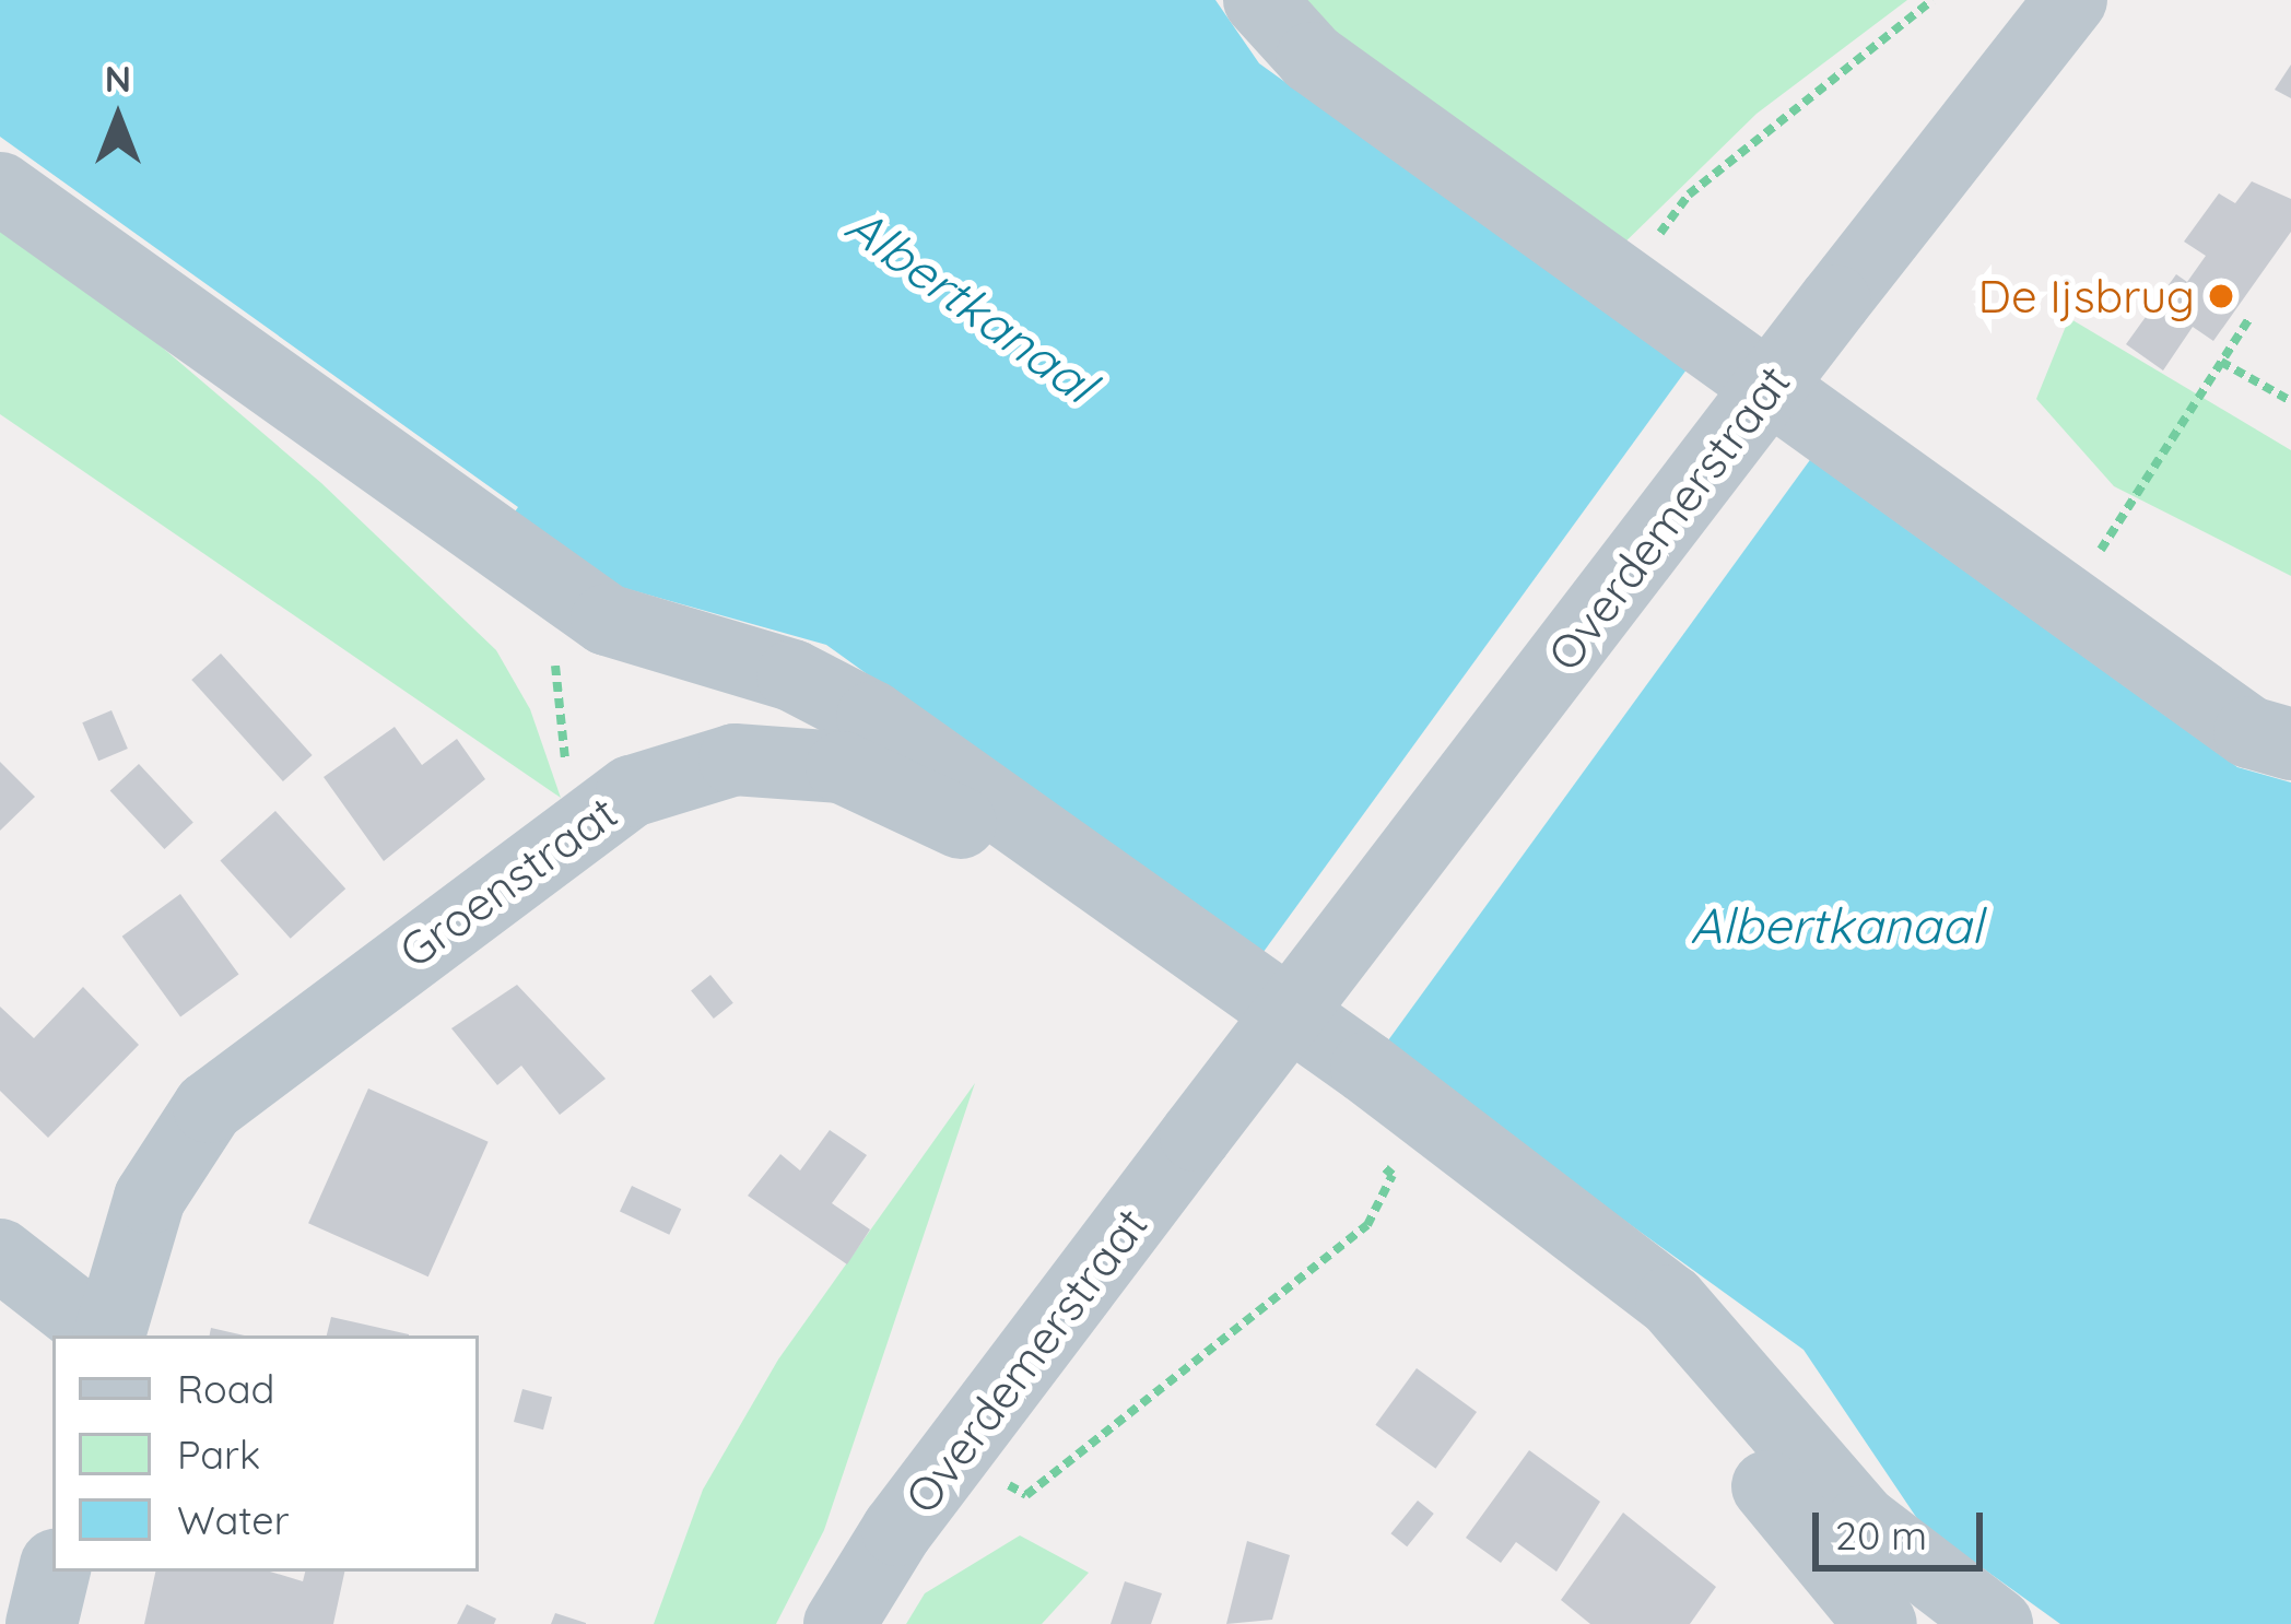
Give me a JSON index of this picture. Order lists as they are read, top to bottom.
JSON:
{
  "streets": {
    "street": ["Overdemerstraat", "Groenstraat"]
  },
  "water": ["Albertkanaal"],
  "places": ["De Ijsbrug"],
  "legend": ["Road", "Park", "Water"],
  "scale_bar": "20 m",
  "north": "top"
}
